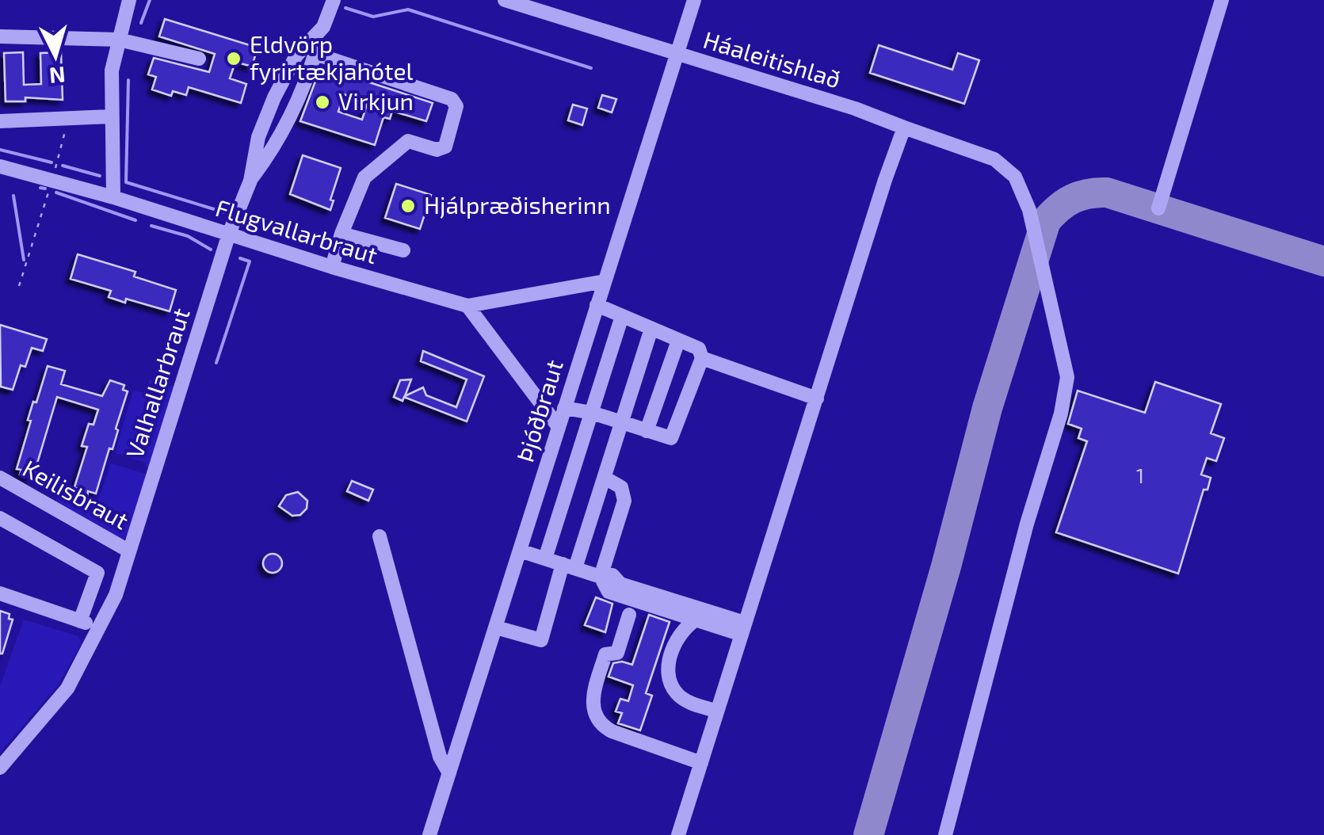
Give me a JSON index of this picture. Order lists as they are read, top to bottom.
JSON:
{
  "streets": {
    "street": [
      "Háaleitishlað",
      "Flugvallarbraut",
      "Valhallarbraut",
      "Þjóðbraut",
      "Keilisbraut"
    ]
  },
  "crossings": [
    ["Háaleitishlað", "Þjóðbraut"],
    ["Flugvallarbraut", "Valhallarbraut"],
    ["Flugvallarbraut", "Þjóðbraut"],
    ["Valhallarbraut", "Keilisbraut"]
  ],
  "places": ["Eldvörp fyrirtækjahótel", "Virkjun", "Hjálpræðisherinn"],
  "house_numbers": ["1"],
  "north": "bottom"
}
